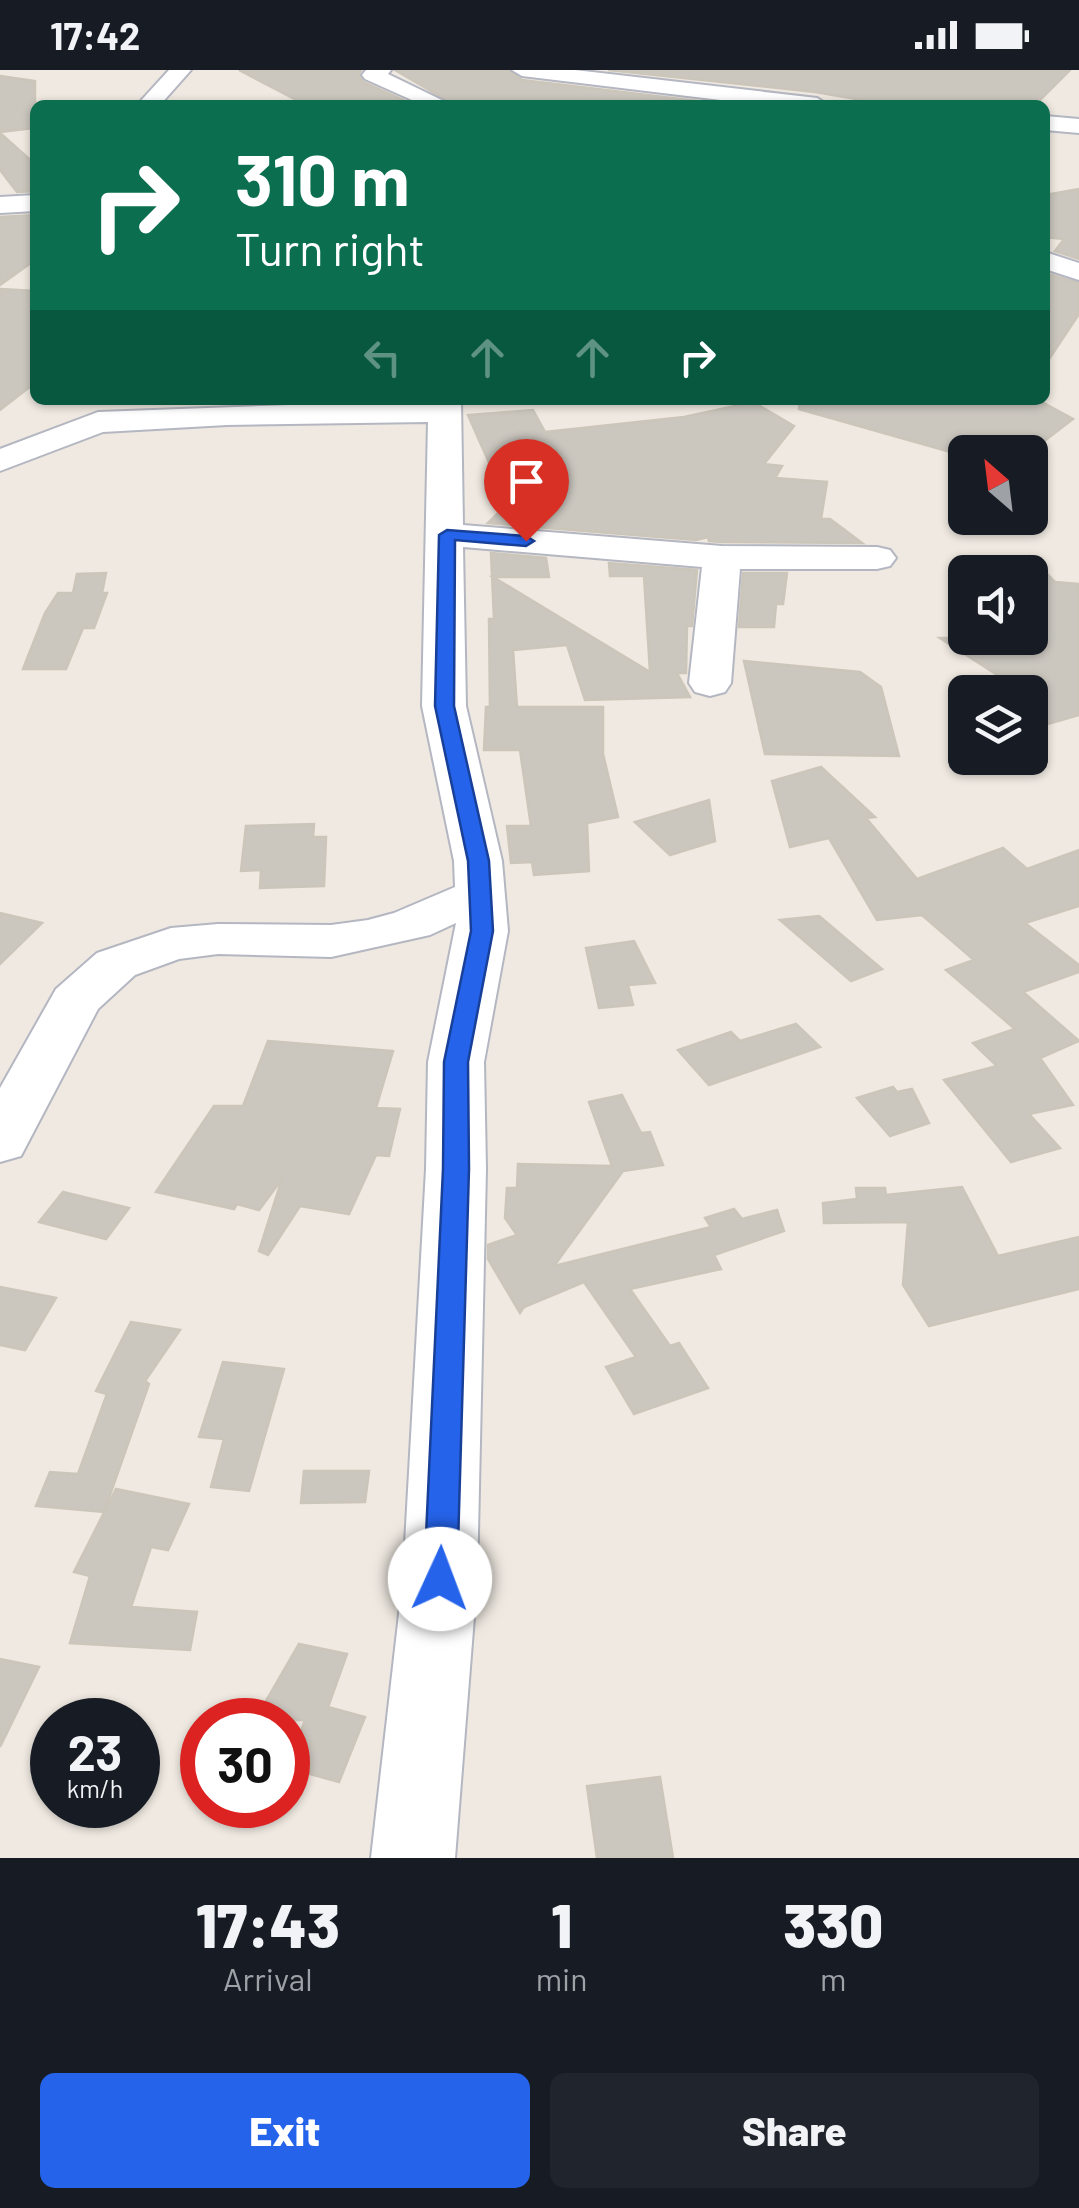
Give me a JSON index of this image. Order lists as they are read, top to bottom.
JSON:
{
  "north": "top left",
  "page": {
    "status": "17:42",
    "turn": ["310 m", "Turn right"],
    "speed": "23 km/h",
    "limit": "30",
    "eta": [
      "17:43",
      "Arrival",
      "1",
      "min",
      "330",
      "m"
    ],
    "buttons": ["Exit", "Share"]
  }
}
